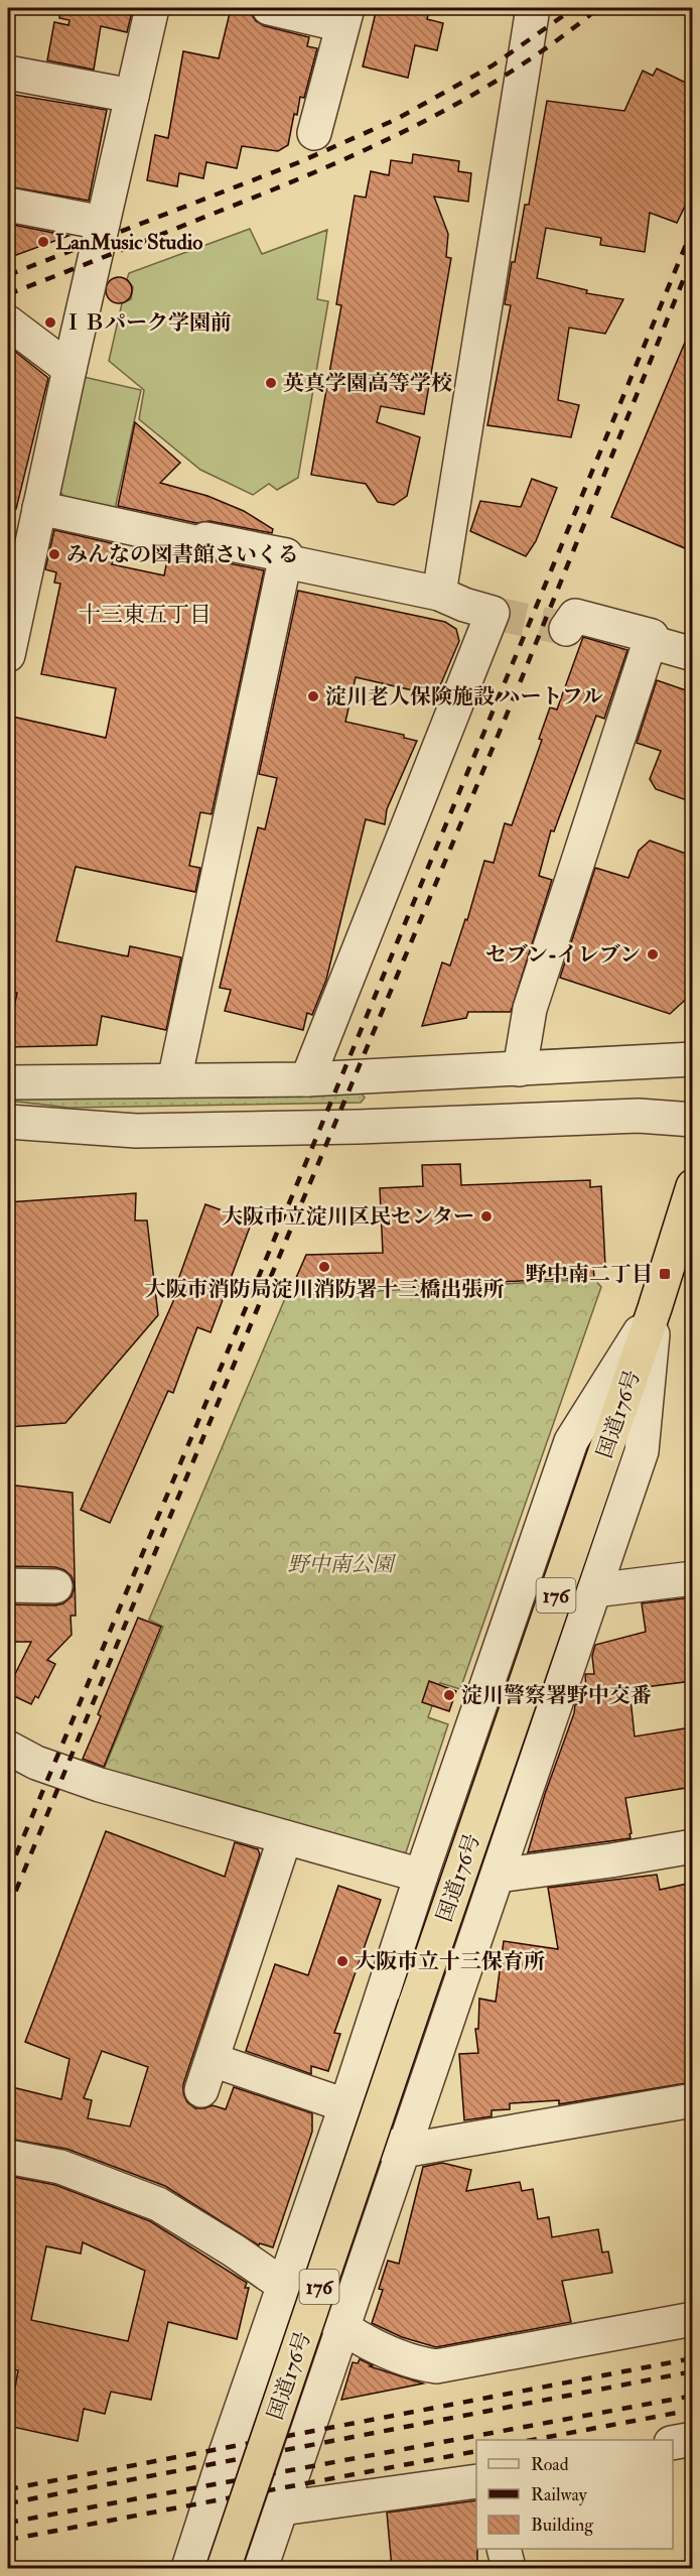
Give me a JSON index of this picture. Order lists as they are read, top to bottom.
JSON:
{
  "streets": {
    "highway": ["国道176号", "176"]
  },
  "districts": ["十三東五丁目"],
  "parks": ["野中南公園"],
  "places": {
    "other": [
      "LanMusic Studio",
      "ＩＢパーク学園前",
      "英真学園高等学校",
      "みんなの図書館さいくる",
      "淀川老人保険施設 ハートフル",
      "セブン-イレブン",
      "大阪市立淀川区民センター",
      "大阪市消防局淀川消防署十三橋出張所",
      "淀川警察署野中交番",
      "大阪市立十三保育所"
    ],
    "transit": ["野中南二丁目"]
  },
  "legend": ["Road", "Railway", "Building"]
}
